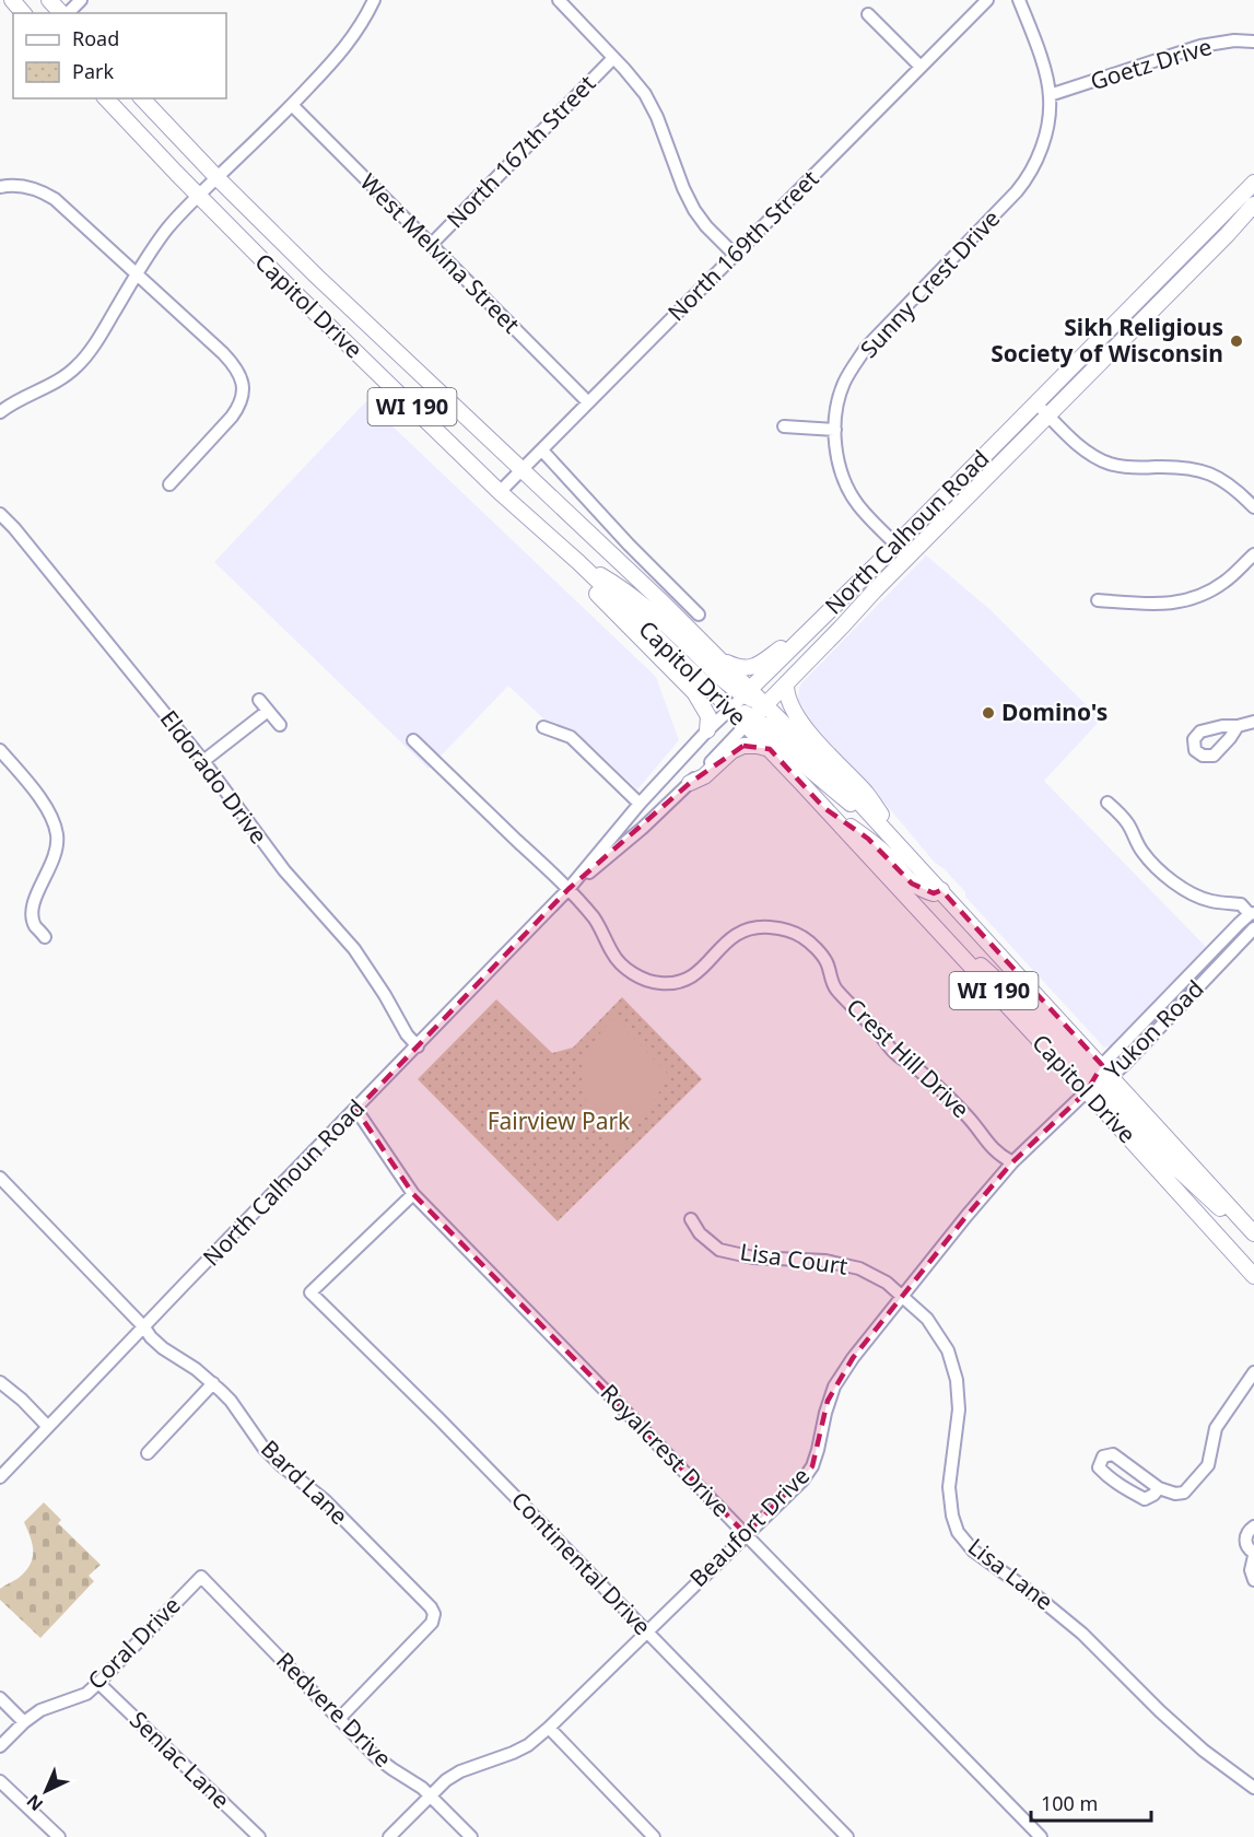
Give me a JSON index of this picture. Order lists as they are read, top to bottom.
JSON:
{
  "streets": {
    "main road": ["Capitol Drive", "WI 190", "North Calhoun Road"],
    "street": [
      "Goetz Drive",
      "North 167th Street",
      "North 169th Street",
      "West Melvina Street",
      "Sunny Crest Drive",
      "Eldorado Drive",
      "Yukon Road",
      "Crest Hill Drive",
      "Lisa Court",
      "Royalcrest Drive",
      "Bard Lane",
      "Beaufort Drive",
      "Continental Drive",
      "Lisa Lane",
      "Coral Drive",
      "Redvere Drive",
      "Senlac Lane"
    ]
  },
  "crossings": [
    ["Goetz Drive", "Sunny Crest Drive"],
    ["North 167th Street", "West Melvina Street"],
    ["North 169th Street", "West Melvina Street"],
    ["North 169th Street", "Capitol Drive"],
    ["Sunny Crest Drive", "North Calhoun Road"],
    ["Capitol Drive", "North Calhoun Road"],
    ["Capitol Drive", "Yukon Road"],
    ["Capitol Drive", "Beaufort Drive"],
    ["North Calhoun Road", "Eldorado Drive"],
    ["North Calhoun Road", "Crest Hill Drive"],
    ["North Calhoun Road", "Royalcrest Drive"],
    ["North Calhoun Road", "Bard Lane"],
    ["Yukon Road", "Beaufort Drive"],
    ["Crest Hill Drive", "Beaufort Drive"],
    ["Lisa Court", "Beaufort Drive"],
    ["Lisa Court", "Lisa Lane"],
    ["Royalcrest Drive", "Beaufort Drive"],
    ["Royalcrest Drive", "Continental Drive"],
    ["Bard Lane", "Redvere Drive"],
    ["Beaufort Drive", "Continental Drive"],
    ["Beaufort Drive", "Lisa Lane"],
    ["Beaufort Drive", "Redvere Drive"],
    ["Coral Drive", "Redvere Drive"],
    ["Coral Drive", "Senlac Lane"]
  ],
  "parks": ["Fairview Park"],
  "places": ["Sikh Religious Society of Wisconsin", "Domino's"],
  "legend": ["Road", "Park"],
  "scale_bar": "100 m",
  "north": "bottom left"
}
